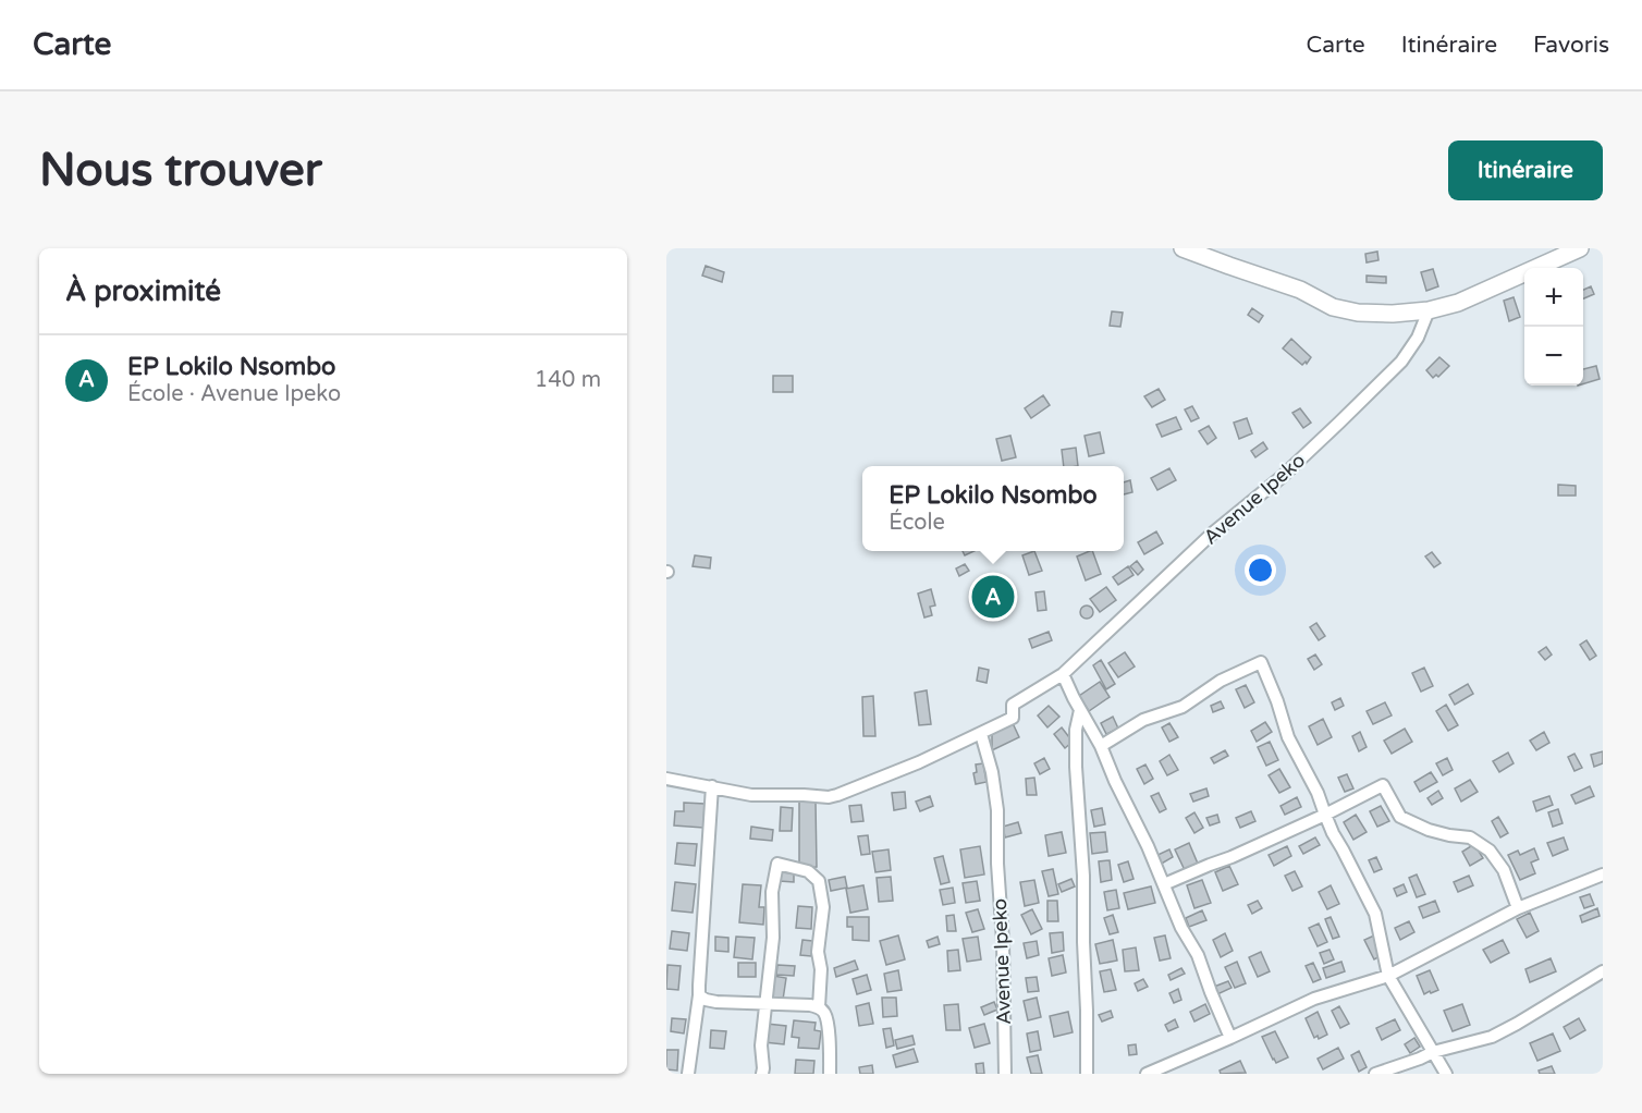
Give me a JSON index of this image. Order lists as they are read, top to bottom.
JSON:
{
  "streets": {
    "street": ["Avenue Ipeko"]
  },
  "page": {
    "header": "Carte",
    "nav": ["Carte", "Itinéraire", "Favoris"],
    "buttons": "Itinéraire",
    "title": "Nous trouver",
    "heading": "À proximité",
    "map_buttons": ["+", "−"],
    "list": [
      {
        "mark": "A",
        "name": "EP Lokilo Nsombo",
        "note": "École · Avenue Ipeko",
        "value": "140 m"
      }
    ],
    "popup": ["EP Lokilo Nsombo", "École"],
    "pins": "A"
  }
}
